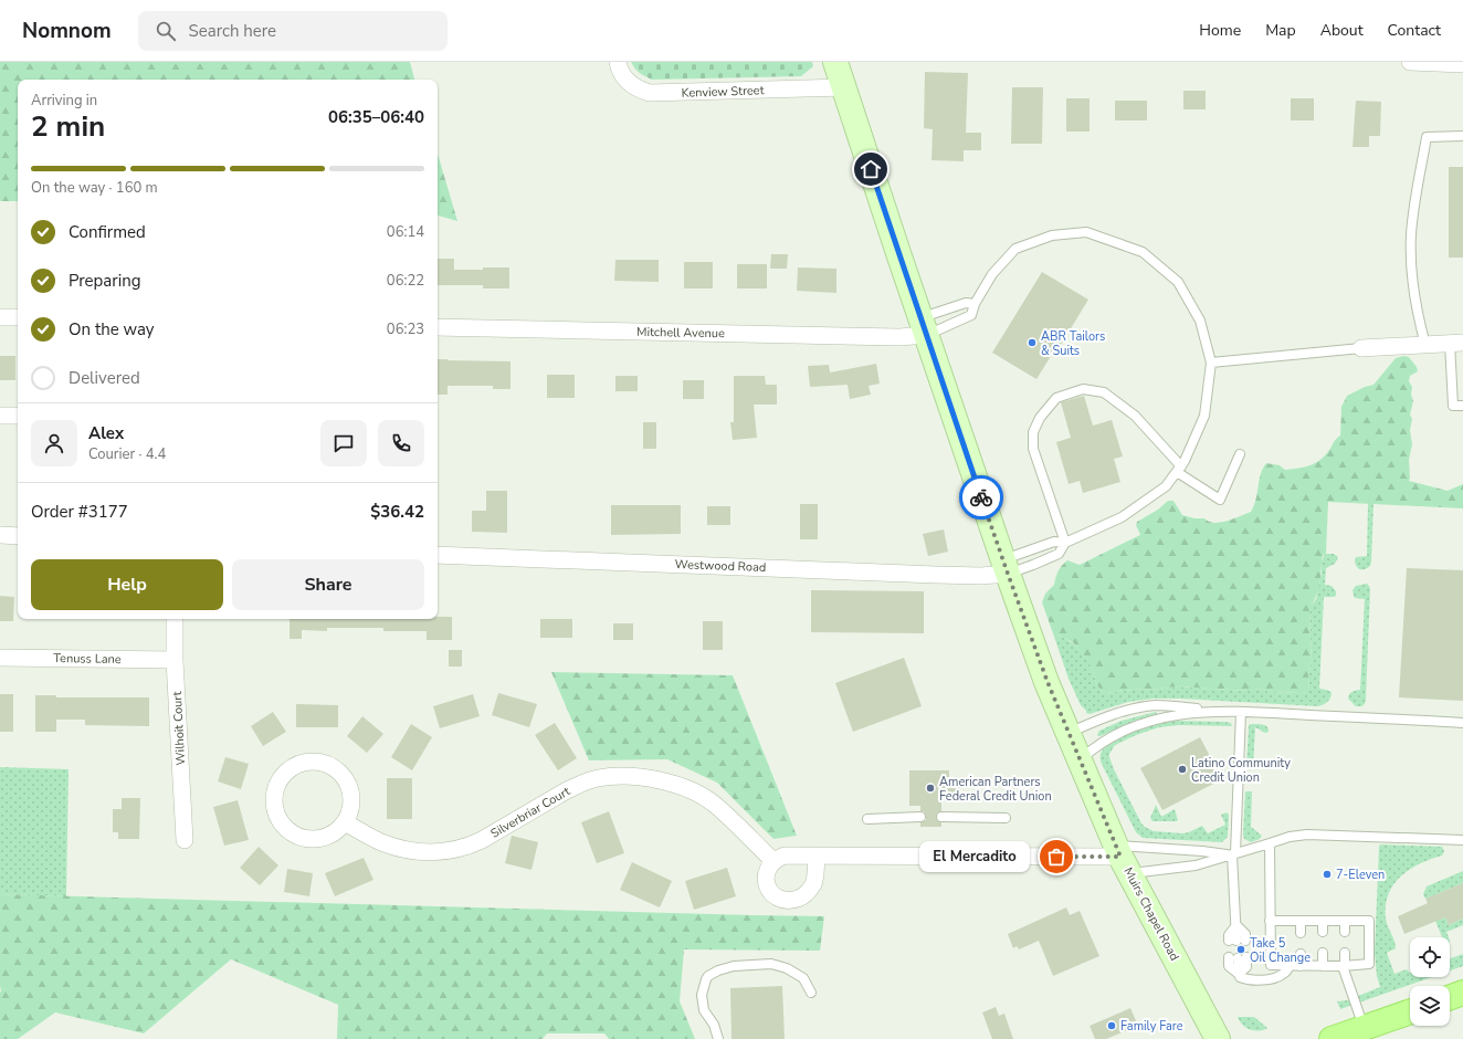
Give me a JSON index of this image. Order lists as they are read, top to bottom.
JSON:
{
  "streets": {
    "main road": ["Muirs Chapel Road"],
    "street": [
      "Kenview Street",
      "Mitchell Avenue",
      "Westwood Road",
      "Tenuss Lane",
      "Wilhoit Court",
      "Silverbriar Court"
    ]
  },
  "crossings": [
    ["Kenview Street", "Muirs Chapel Road"],
    ["Mitchell Avenue", "Muirs Chapel Road"],
    ["Westwood Road", "Muirs Chapel Road"],
    ["Tenuss Lane", "Wilhoit Court"]
  ],
  "places": [
    "ABR Tailors & Suits",
    "Latino Community Credit Union",
    "American Partners Federal Credit Union",
    "El Mercadito",
    "7-Eleven",
    "Take 5 Oil Change",
    "Family Fare"
  ],
  "page": {
    "header": "Nomnom",
    "search": "Search here",
    "nav": [
      "Home",
      "Map",
      "About",
      "Contact"
    ],
    "heading": ["2 min", "Arriving in", "06:35–06:40"],
    "panel": [
      "Alex",
      "Courier · 4.4",
      "Order #3177",
      "$36.42"
    ],
    "bar": "On the way · 160 m",
    "list": [
      ["Confirmed", "06:14"],
      ["Preparing", "06:22"],
      ["On the way", "06:23"],
      "Delivered"
    ],
    "buttons": ["Help", "Share"],
    "bubble": "El Mercadito"
  }
}
